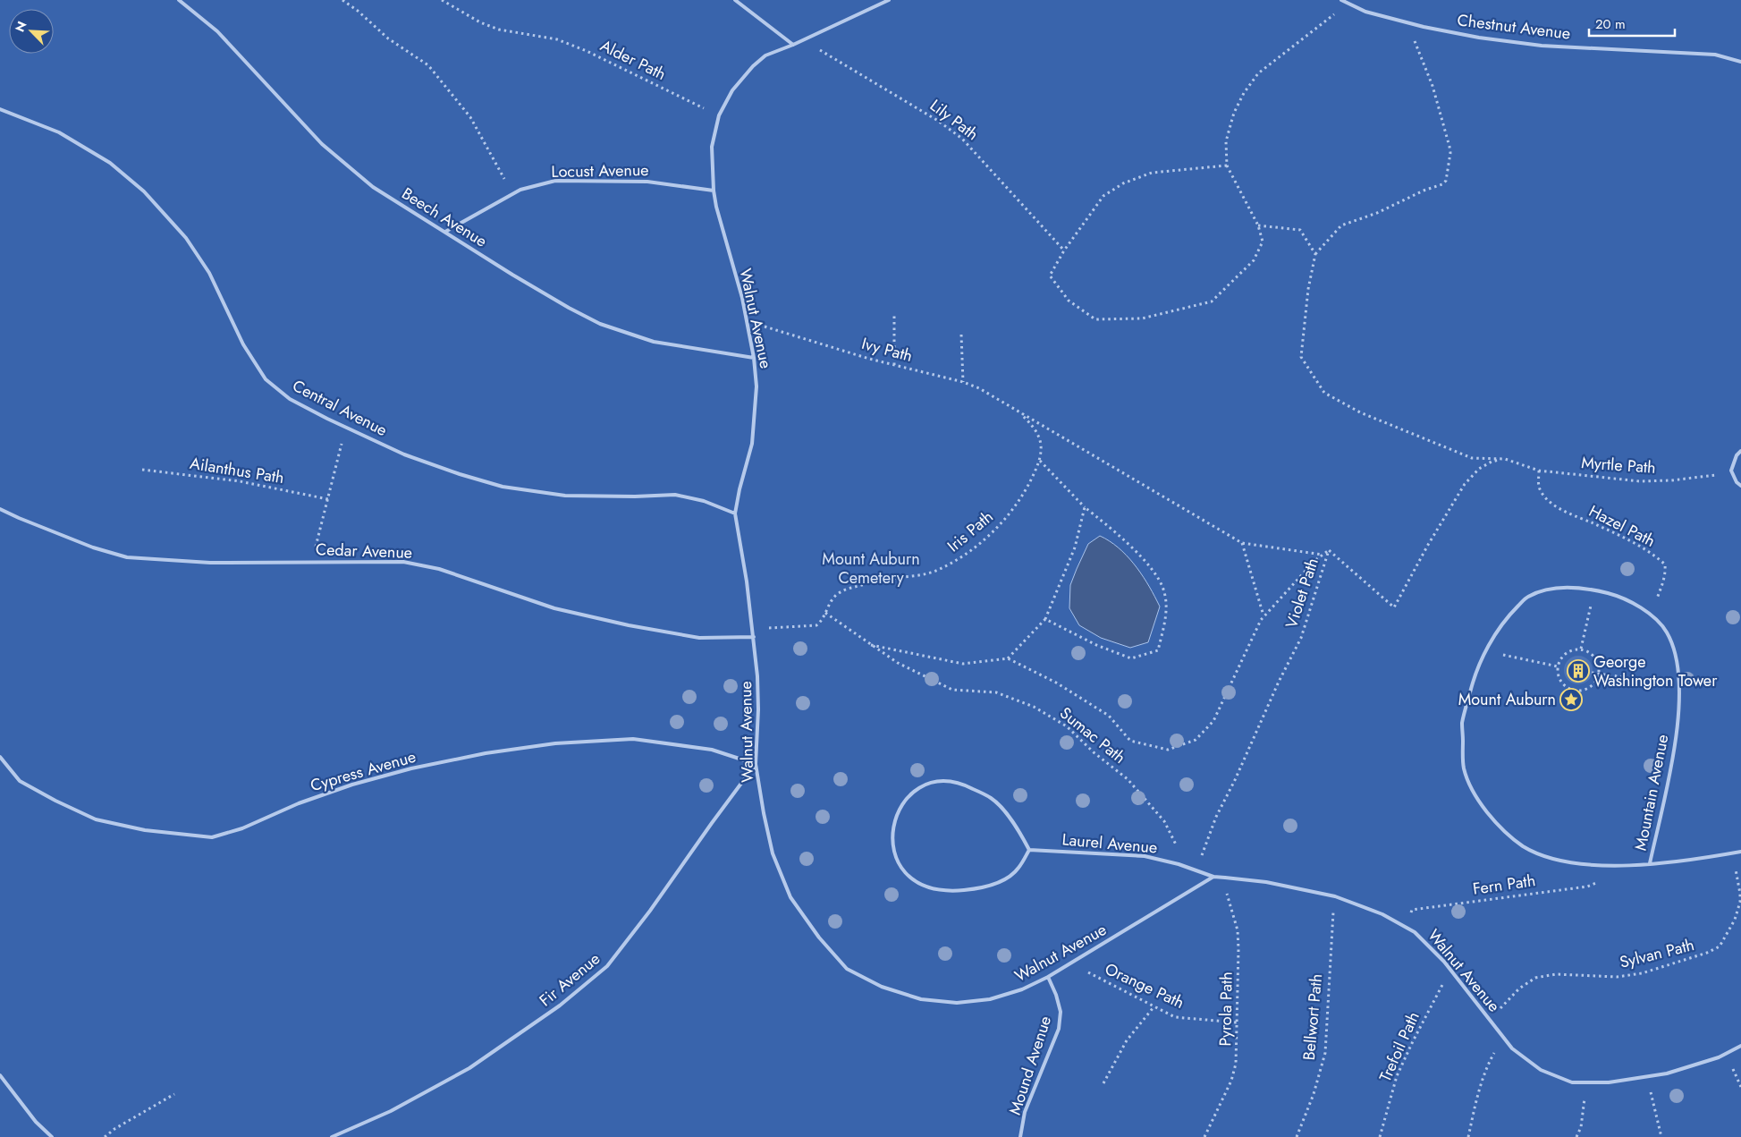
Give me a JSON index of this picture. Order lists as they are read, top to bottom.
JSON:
{
  "streets": {
    "lane": [
      "Chestnut Avenue",
      "Locust Avenue",
      "Beech Avenue",
      "Walnut Avenue",
      "Central Avenue",
      "Cedar Avenue",
      "Cypress Avenue",
      "Mountain Avenue",
      "Laurel Avenue",
      "Fir Avenue",
      "Mound Avenue"
    ],
    "path": [
      "Alder Path",
      "Lily Path",
      "Ivy Path",
      "Myrtle Path",
      "Ailanthus Path",
      "Hazel Path",
      "Iris Path",
      "Violet Path",
      "Sumac Path",
      "Fern Path",
      "Sylvan Path",
      "Orange Path",
      "Pyrola Path",
      "Bellwort Path",
      "Trefoil Path"
    ]
  },
  "crossings": [
    ["Alder Path", "Walnut Avenue"],
    ["Lily Path", "Walnut Avenue"],
    ["Locust Avenue", "Beech Avenue"],
    ["Locust Avenue", "Walnut Avenue"],
    ["Beech Avenue", "Walnut Avenue"],
    ["Walnut Avenue", "Ivy Path"],
    ["Walnut Avenue", "Central Avenue"],
    ["Walnut Avenue", "Cedar Avenue"],
    ["Walnut Avenue", "Cypress Avenue"],
    ["Walnut Avenue", "Laurel Avenue"],
    ["Walnut Avenue", "Fern Path"],
    ["Walnut Avenue", "Sylvan Path"],
    ["Walnut Avenue", "Fir Avenue"],
    ["Walnut Avenue", "Orange Path"],
    ["Walnut Avenue", "Pyrola Path"],
    ["Walnut Avenue", "Bellwort Path"],
    ["Walnut Avenue", "Trefoil Path"],
    ["Walnut Avenue", "Mound Avenue"],
    ["Ivy Path", "Iris Path"],
    ["Myrtle Path", "Hazel Path"],
    ["Myrtle Path", "Violet Path"],
    ["Hazel Path", "Mountain Avenue"],
    ["Iris Path", "Sumac Path"],
    ["Violet Path", "Laurel Avenue"],
    ["Sumac Path", "Laurel Avenue"],
    ["Cypress Avenue", "Fir Avenue"],
    ["Mountain Avenue", "Fern Path"],
    ["Mountain Avenue", "Sylvan Path"],
    ["Orange Path", "Pyrola Path"]
  ],
  "parks": ["Mount Auburn Cemetery"],
  "places": {
    "building": ["George Washington Tower"],
    "place": ["Mount Auburn"]
  },
  "scale_bar": "20 m",
  "north": "top left"
}
